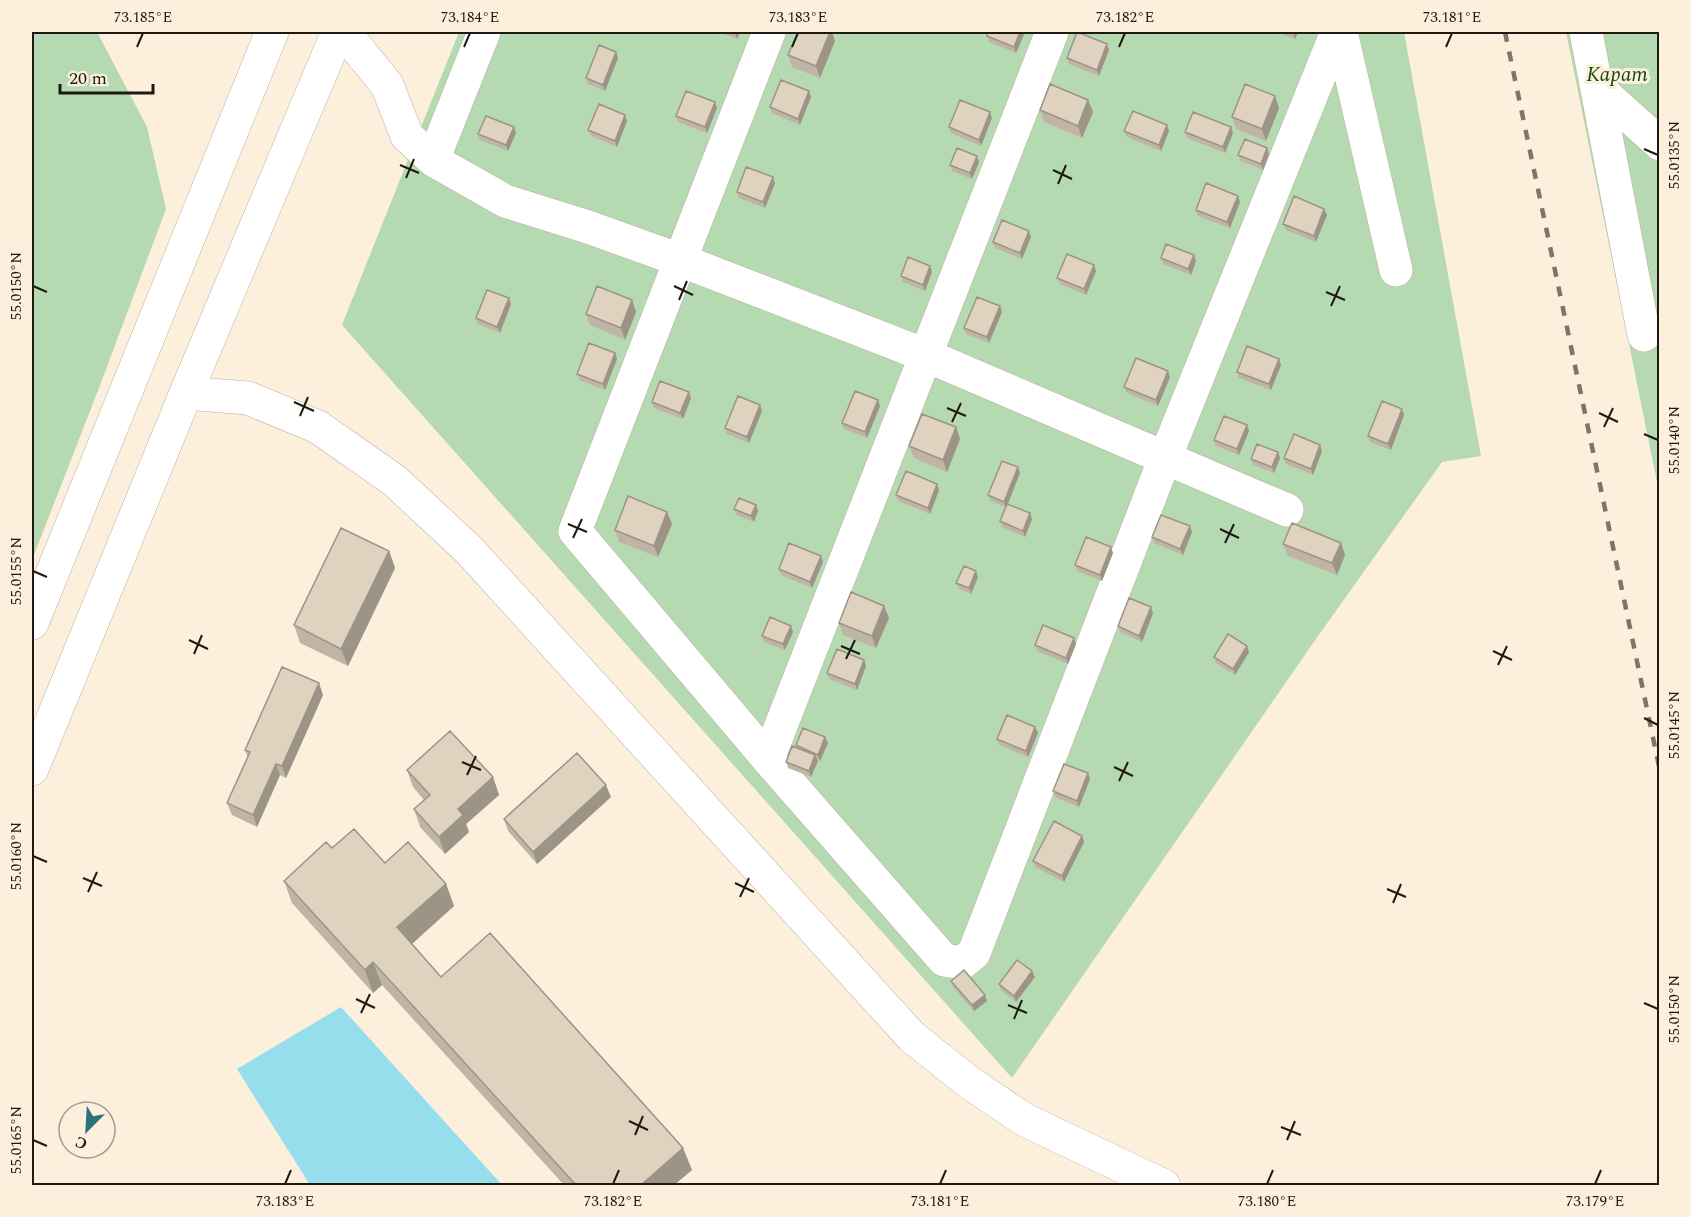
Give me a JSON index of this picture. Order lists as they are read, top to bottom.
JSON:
{
  "parks": ["Карат"],
  "scale_bar": "20 m",
  "north": "bottom left",
  "coordinates": [
    "73.185°E",
    "73.184°E",
    "73.183°E",
    "73.182°E",
    "73.181°E",
    "55.0135°N",
    "55.0150°N",
    "55.0140°N",
    "55.0155°N",
    "55.0145°N",
    "55.0160°N",
    "55.0165°N",
    "73.180°E",
    "73.179°E"
  ]
}
